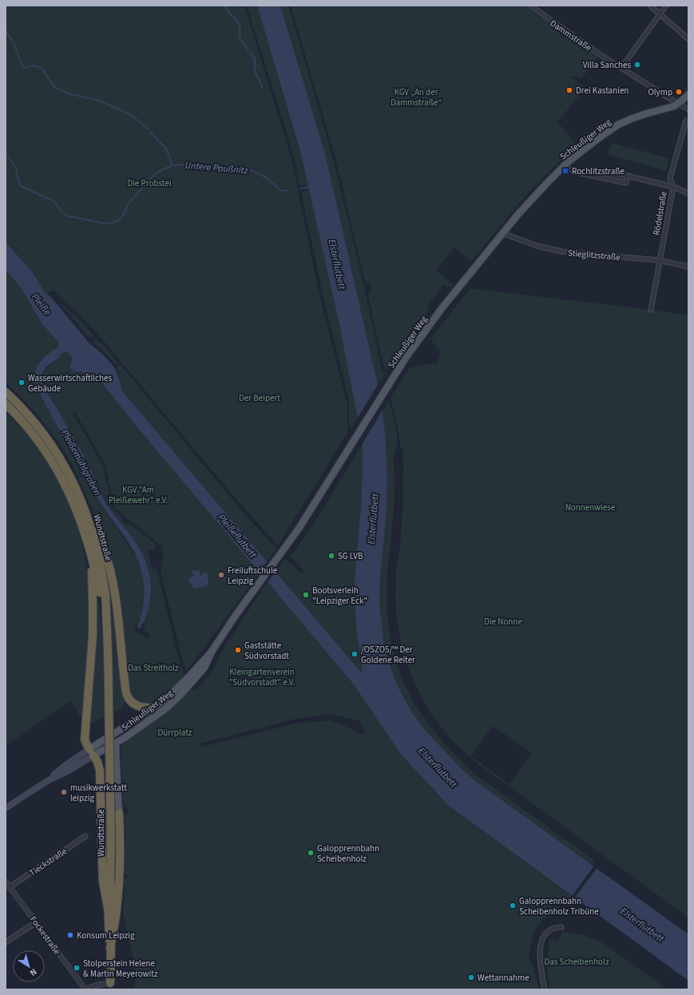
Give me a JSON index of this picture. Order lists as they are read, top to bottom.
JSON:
{
  "streets": {
    "highway": ["Wundtstraße"],
    "main road": ["Schleußiger Weg"],
    "street": [
      "Dammstraße",
      "Rödelstraße",
      "Stieglitzstraße",
      "Tieckstraße",
      "Fockestraße"
    ]
  },
  "crossings": [
    ["Dammstraße", "Schleußiger Weg"],
    ["Schleußiger Weg", "Stieglitzstraße"],
    ["Rödelstraße", "Stieglitzstraße"],
    ["Tieckstraße", "Fockestraße"]
  ],
  "water": [
    "Untere Paußnitz",
    "Elsterflutbett",
    "Pleiße",
    "Pleißemühlgraben",
    "Pleißeflutbett"
  ],
  "parks": [
    "KGV „An der Dammstraße“",
    "Die Probstei",
    "Der Beipert",
    "KGV \"Am Pleißewehr\" e.V.",
    "Nonnenwiese",
    "Die Nonne",
    "Das Streitholz",
    "Kleingartenverein \"Südvorstadt\" e.V.",
    "Dürrplatz",
    "Das Scheibenholz"
  ],
  "places": {
    "other": [
      "Villa Sanches",
      "Drei Kastanien",
      "Olymp",
      "Wasserwirtschaftliches Gebäude",
      "SG LVB",
      "Freiluftschule Leipzig",
      "Bootsverleih \"Leipziger Eck\"",
      "Gaststätte Südvorstadt",
      "/OSZO5/™ Der Goldene Reiter",
      "musikwerkstatt leipzig",
      "Galopprennbahn Scheibenholz",
      "Galopprennbahn Scheibenholz Tribüne",
      "Konsum Leipzig",
      "Stolperstein Helene & Martin Meyerowitz",
      "Wettannahme"
    ],
    "transit": ["Rochlitzstraße"]
  },
  "north": "bottom right"
}
